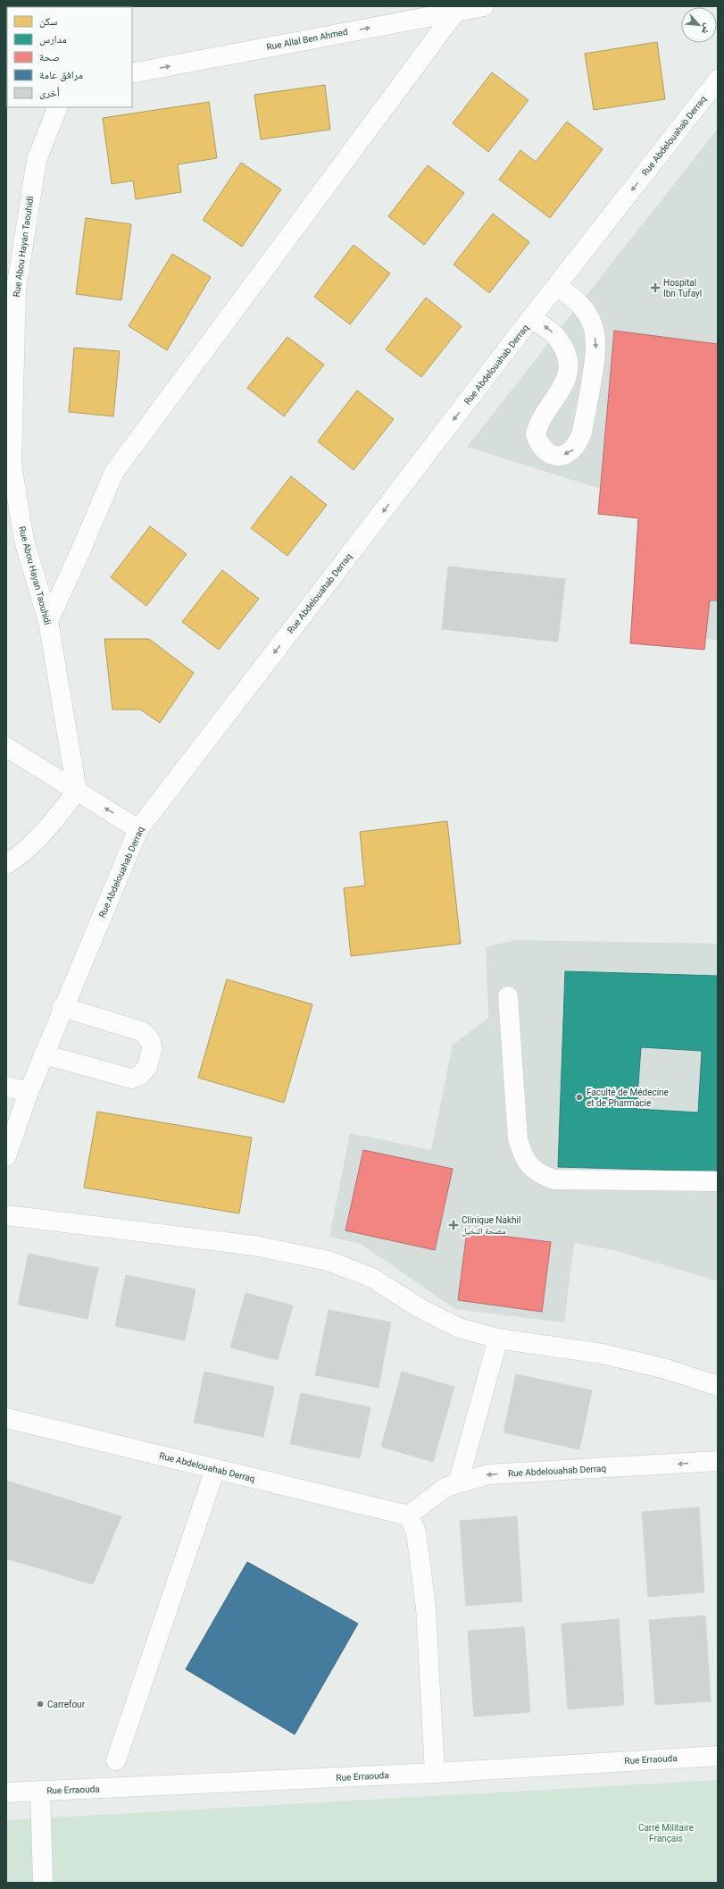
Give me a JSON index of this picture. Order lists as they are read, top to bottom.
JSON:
{
  "streets": {
    "street": [
      "Rue Allal Ben Ahmed",
      "Rue Abdelouahab Derraq",
      "Rue Abou Hayan Taouhidi",
      "Rue Erraouda"
    ]
  },
  "one_way": ["Rue Allal Ben Ahmed", "Rue Abdelouahab Derraq"],
  "parks": ["Carré Militaire Français"],
  "places": {
    "health": ["Hospital Ibn Tufayl", "Clinique Nakhil مصحة النخيل"],
    "other": ["Faculté de Médecine et de Pharmacie", "Carrefour"]
  },
  "legend": [
    "سكن",
    "مدارس",
    "صحة",
    "مرافق عامة",
    "أخرى"
  ],
  "north": "bottom right"
}
